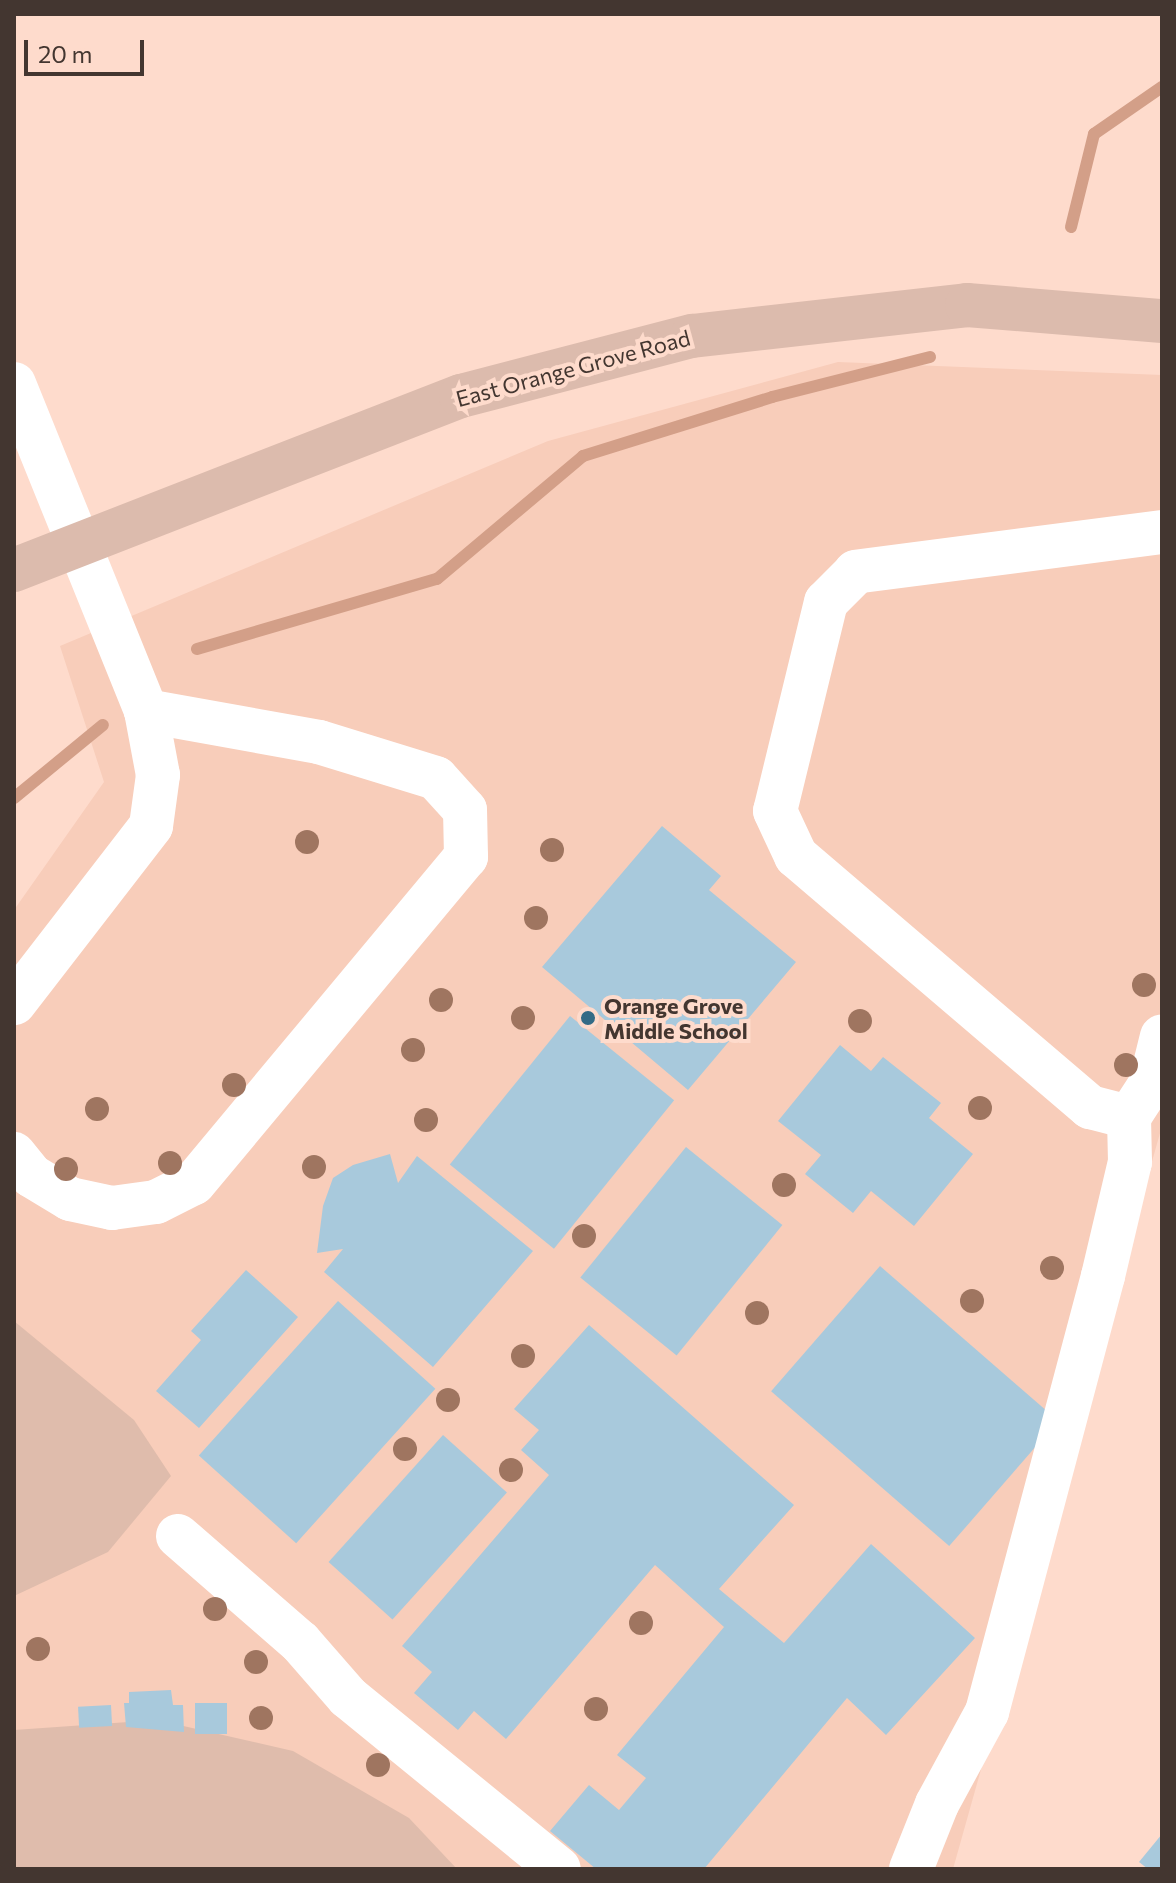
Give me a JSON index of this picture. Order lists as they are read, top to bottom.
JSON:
{
  "streets": {
    "main road": ["East Orange Grove Road"]
  },
  "places": ["Orange Grove Middle School"],
  "scale_bar": "20 m"
}
